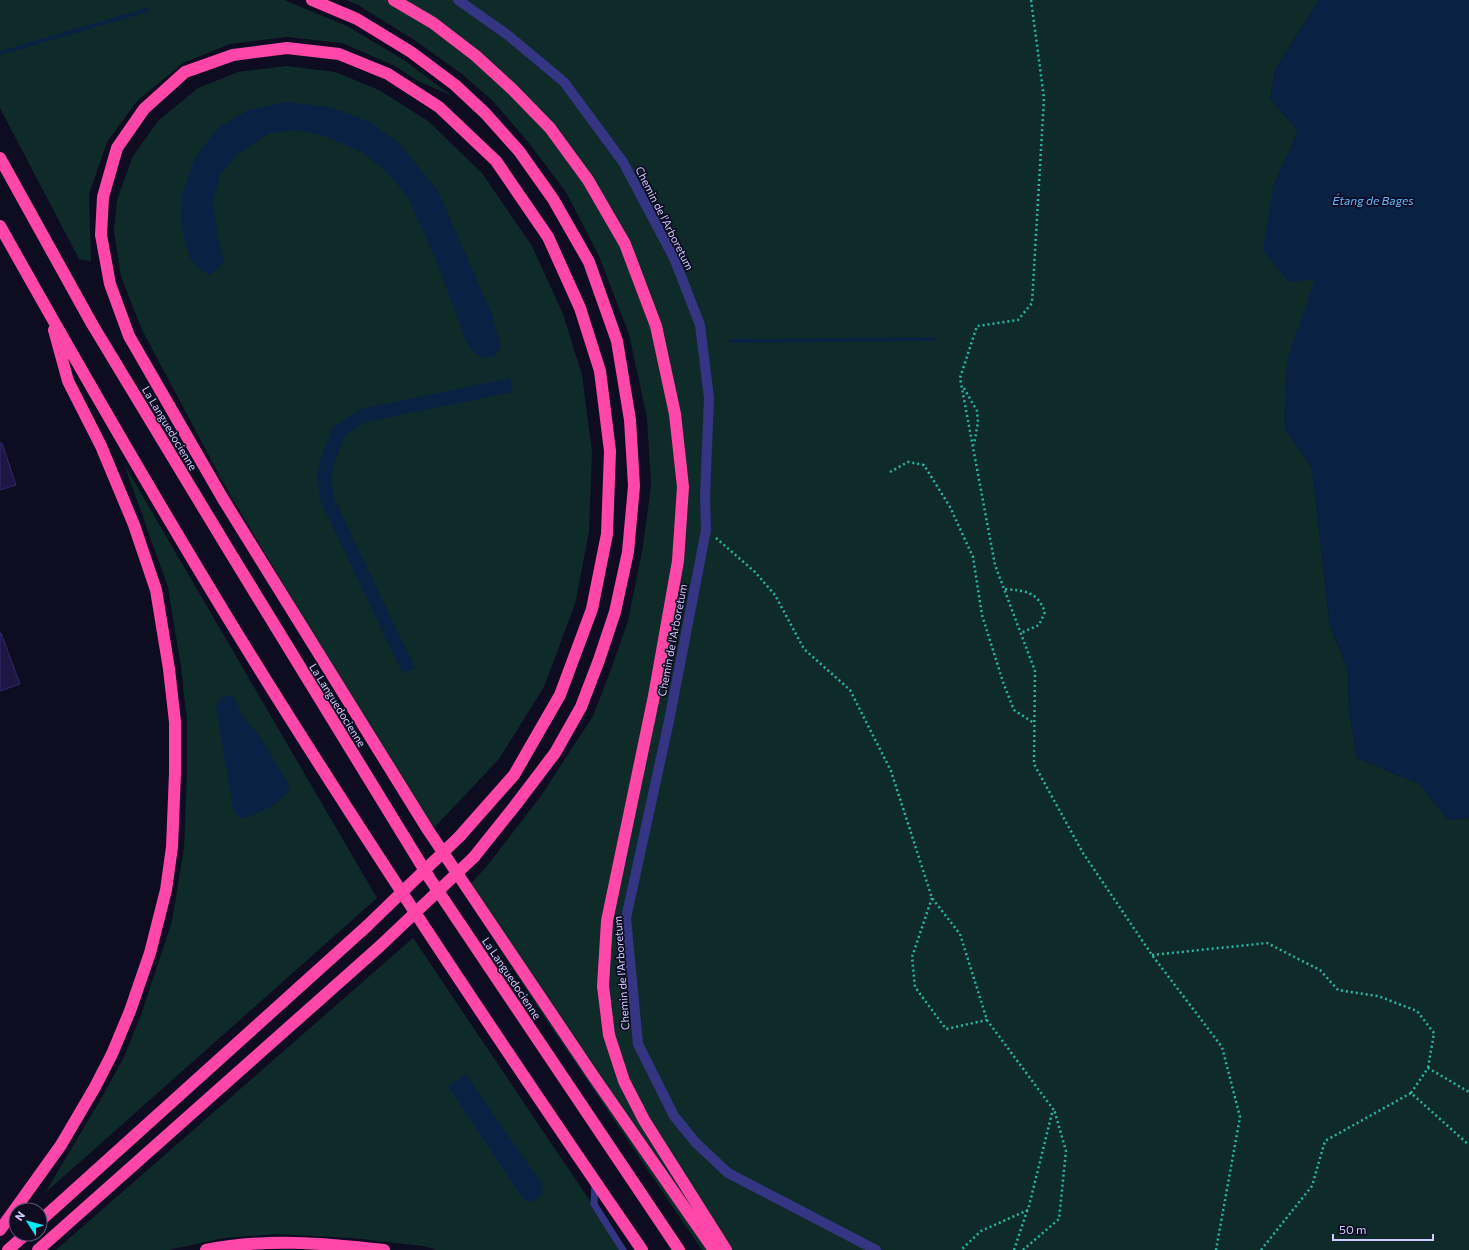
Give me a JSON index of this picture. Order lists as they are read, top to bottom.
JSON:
{
  "streets": {
    "highway": ["La Languedocienne"],
    "street": ["Chemin de l'Arboretum"]
  },
  "water": ["Étang de Bages"],
  "scale_bar": "50 m",
  "north": "top left"
}
